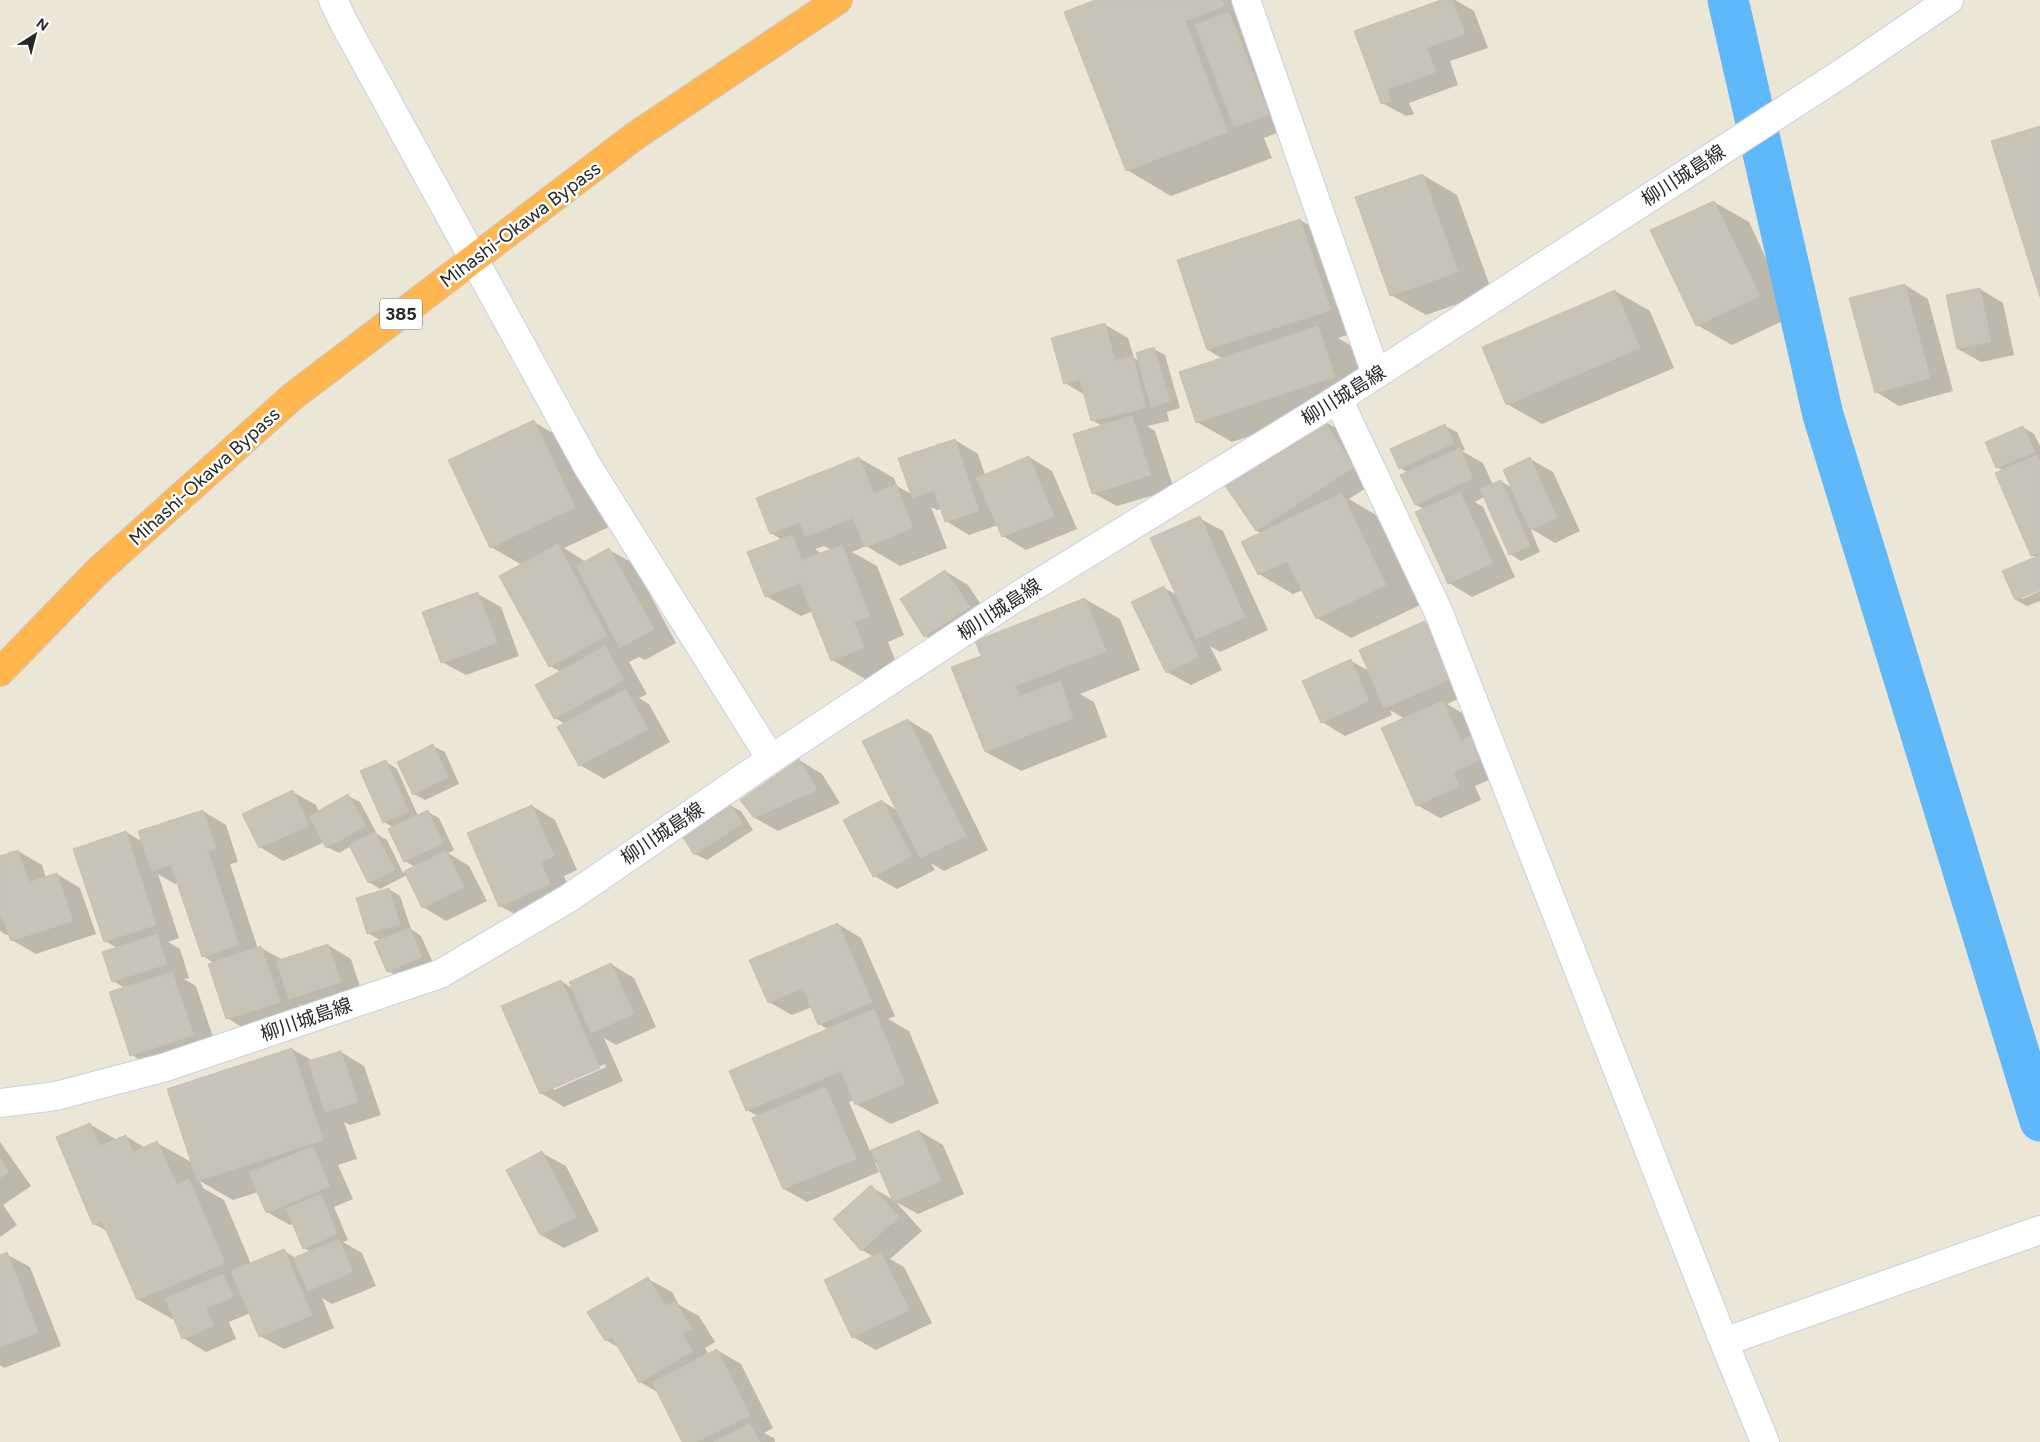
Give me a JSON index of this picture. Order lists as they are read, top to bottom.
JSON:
{
  "streets": {
    "highway": ["Mihashi-Okawa Bypass", "385"],
    "street": ["柳川城島線"]
  },
  "north": "top right"
}
